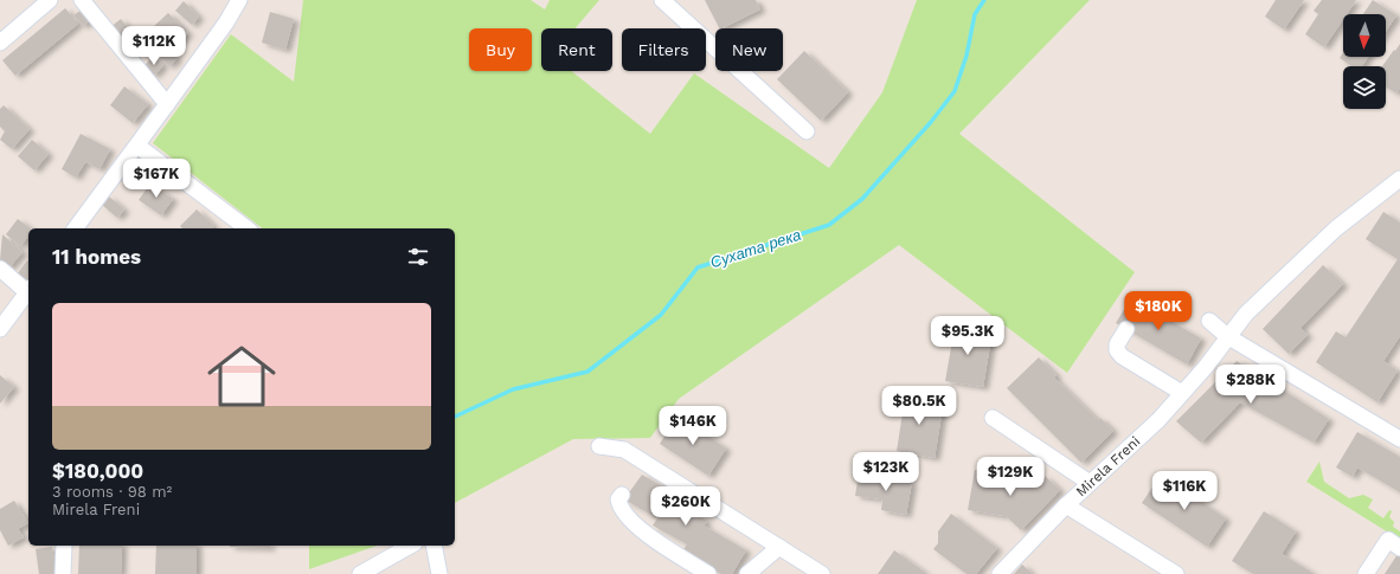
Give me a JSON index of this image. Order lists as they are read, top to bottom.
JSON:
{
  "streets": {
    "street": ["Mirela Freni"]
  },
  "water": ["Сухата река"],
  "north": "bottom",
  "page": {
    "price": [
      "$112K",
      "$167K",
      "$180K",
      "$95.3K",
      "$288K",
      "$80.5K",
      "$146K",
      "$123K",
      "$129K",
      "$116K",
      "$260K"
    ],
    "chip": [
      "Buy",
      "Rent",
      "Filters",
      "New"
    ],
    "heading": "11 homes",
    "list": [
      {
        "name": "$180,000",
        "note": "3 rooms · 98 m² · Mirela Freni"
      }
    ]
  }
}
